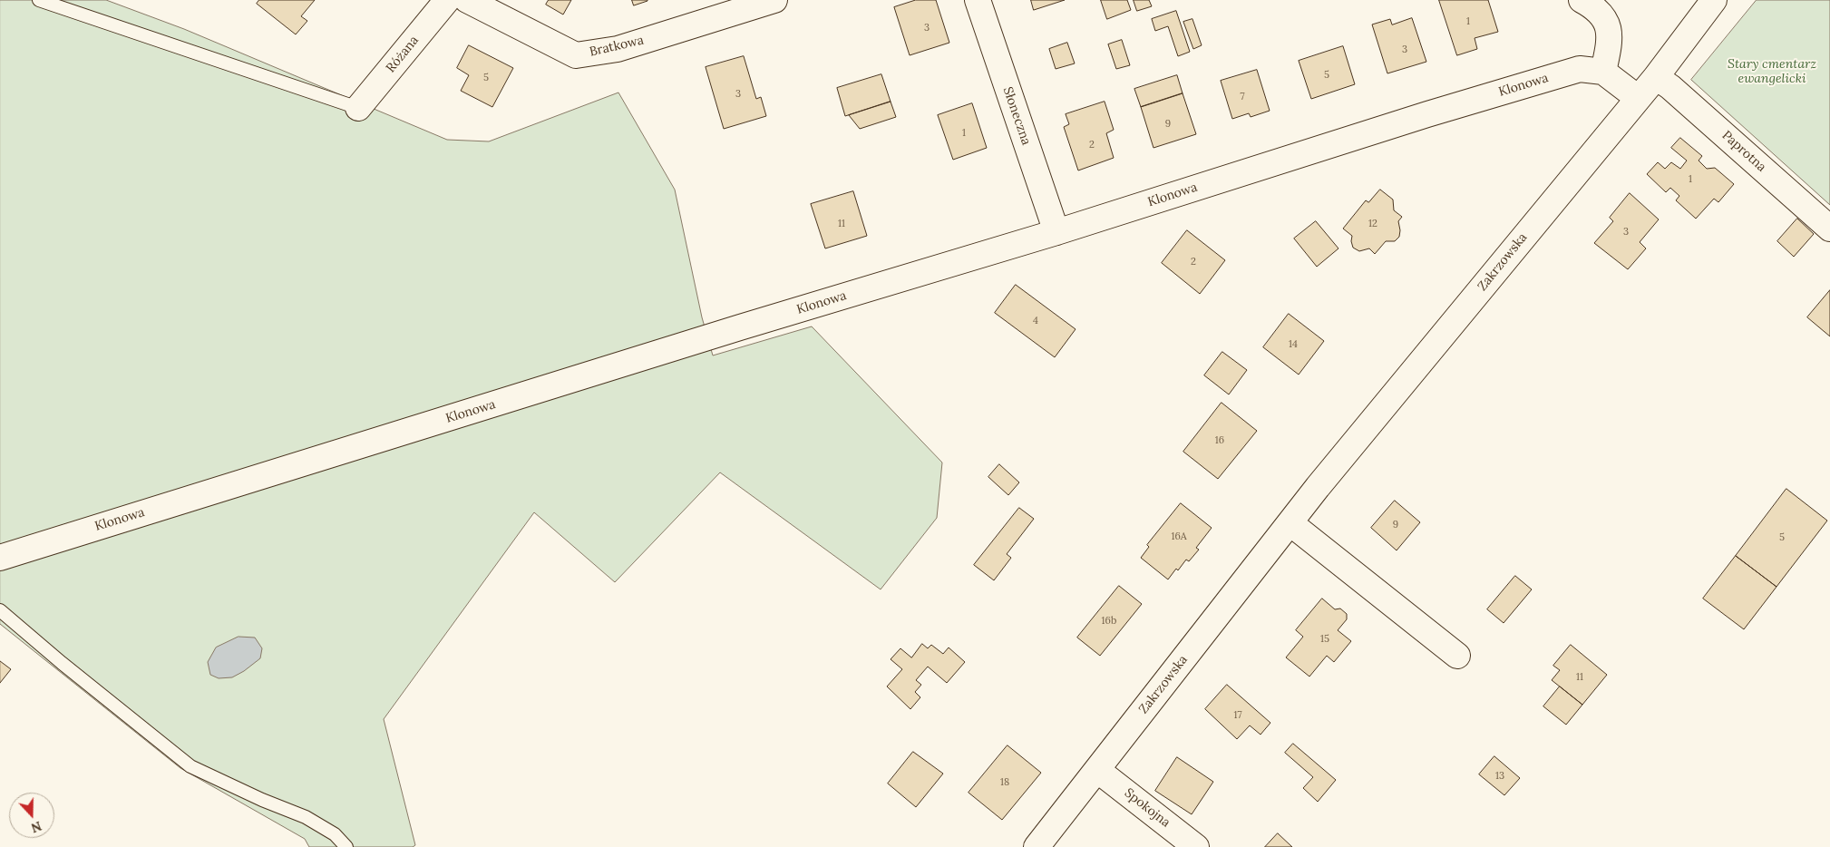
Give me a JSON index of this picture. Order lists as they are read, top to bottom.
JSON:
{
  "streets": {
    "street": [
      "Bratkowa",
      "Różana",
      "Klonowa",
      "Słoneczna",
      "Paprotna",
      "Zakrzowska",
      "Spokojna"
    ]
  },
  "crossings": [
    ["Klonowa", "Słoneczna"],
    ["Paprotna", "Zakrzowska"],
    ["Zakrzowska", "Spokojna"]
  ],
  "parks": ["Stary cmentarz ewangelicki"],
  "house_numbers": [
    "1",
    "3",
    "3",
    "5",
    "5",
    "3",
    "7",
    "9",
    "1",
    "2",
    "1",
    "11",
    "12",
    "3",
    "2",
    "4",
    "14",
    "16",
    "9",
    "16A",
    "5",
    "16b",
    "15",
    "11",
    "17",
    "13",
    "18"
  ],
  "north": "bottom"
}
